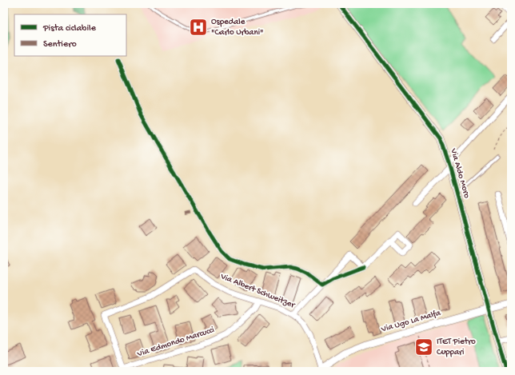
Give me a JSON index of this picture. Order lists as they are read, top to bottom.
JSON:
{
  "streets": {
    "street": [
      "Via Aldo Moro",
      "Via Albert Schweitzer",
      "Via Ugo La Malfa",
      "Via Edmondo Marcucci"
    ]
  },
  "crossings": [
    ["Via Aldo Moro", "Via Ugo La Malfa"],
    ["Via Albert Schweitzer", "Via Ugo La Malfa"],
    ["Via Albert Schweitzer", "Via Edmondo Marcucci"]
  ],
  "places": {
    "hospital": ["Ospedale \"Carlo Urbani\""],
    "school or university": ["ITET Pietro Cuppari"]
  },
  "legend": ["Pista ciclabile", "Sentiero"]
}
